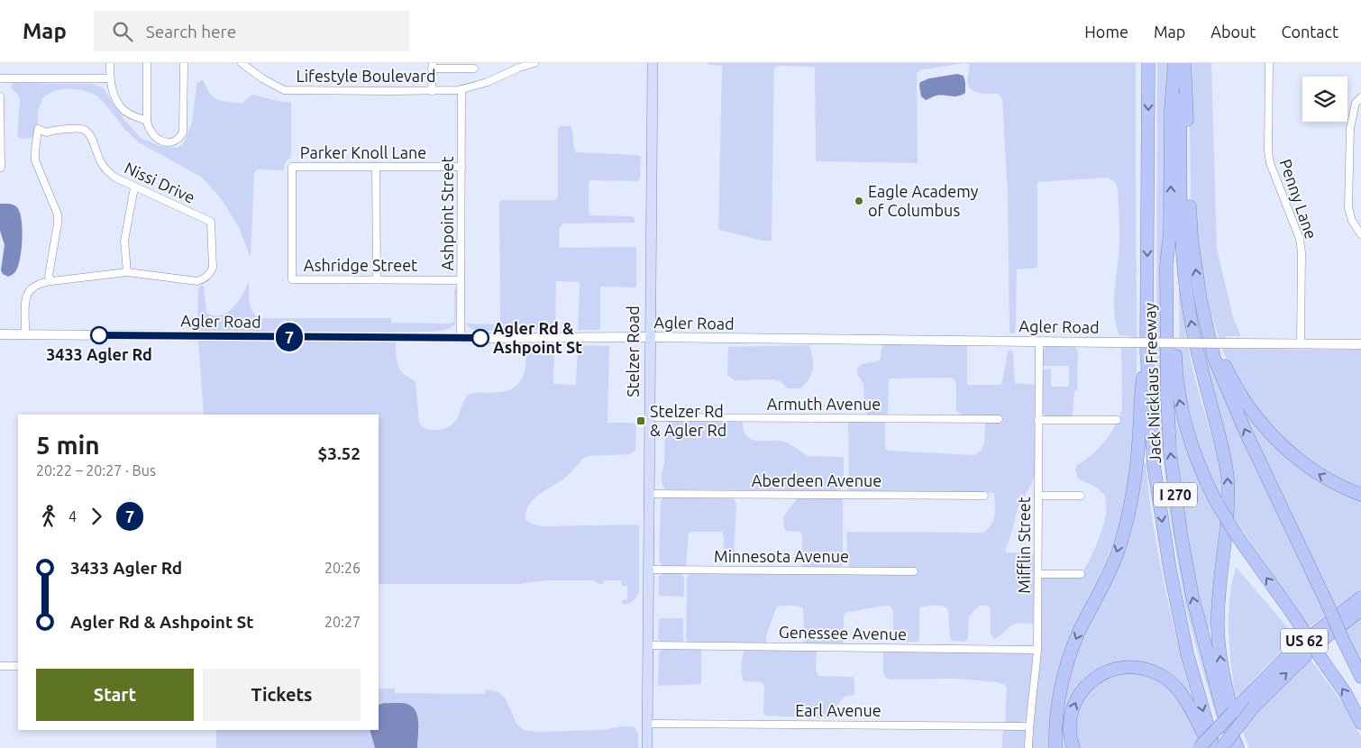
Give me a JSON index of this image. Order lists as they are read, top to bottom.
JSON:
{
  "streets": {
    "highway": ["Jack Nicklaus Freeway", "I 270", "US 62"],
    "main road": ["Agler Road", "Stelzer Road"],
    "street": [
      "Lifestyle Boulevard",
      "Parker Knoll Lane",
      "Nissi Drive",
      "Penny Lane",
      "Ashpoint Street",
      "Ashridge Street",
      "Armuth Avenue",
      "Aberdeen Avenue",
      "Mifflin Street",
      "Minnesota Avenue",
      "Genessee Avenue",
      "Earl Avenue"
    ]
  },
  "crossings": [
    ["Lifestyle Boulevard", "Ashpoint Street"],
    ["Parker Knoll Lane", "Ashpoint Street"],
    ["Parker Knoll Lane", "Ashridge Street"],
    ["Penny Lane", "Agler Road"],
    ["Ashpoint Street", "Ashridge Street"],
    ["Ashpoint Street", "Agler Road"],
    ["Agler Road", "Stelzer Road"],
    ["Agler Road", "Mifflin Street"],
    ["Stelzer Road", "Armuth Avenue"],
    ["Stelzer Road", "Aberdeen Avenue"],
    ["Stelzer Road", "Minnesota Avenue"],
    ["Stelzer Road", "Genessee Avenue"],
    ["Stelzer Road", "Earl Avenue"],
    ["Jack Nicklaus Freeway", "US 62"],
    ["Mifflin Street", "Genessee Avenue"],
    ["Mifflin Street", "Earl Avenue"]
  ],
  "places": {
    "other": ["Eagle Academy of Columbus", "3433 Agler Rd", "Agler Rd & Ashpoint St"],
    "transit": ["Stelzer Rd & Agler Rd"]
  },
  "lines": ["bus line 7"],
  "page": {
    "header": "Map",
    "search": "Search here",
    "nav": [
      "Home",
      "Map",
      "About",
      "Contact"
    ],
    "on_map": "7",
    "heading": ["5 min", "20:22 – 20:27 · Bus", "$3.52"],
    "legs": ["4", "7"],
    "list": [
      {
        "name": "3433 Agler Rd",
        "value": "20:26"
      },
      {
        "name": "Agler Rd & Ashpoint St",
        "value": "20:27"
      }
    ],
    "buttons": ["Start", "Tickets"]
  }
}
